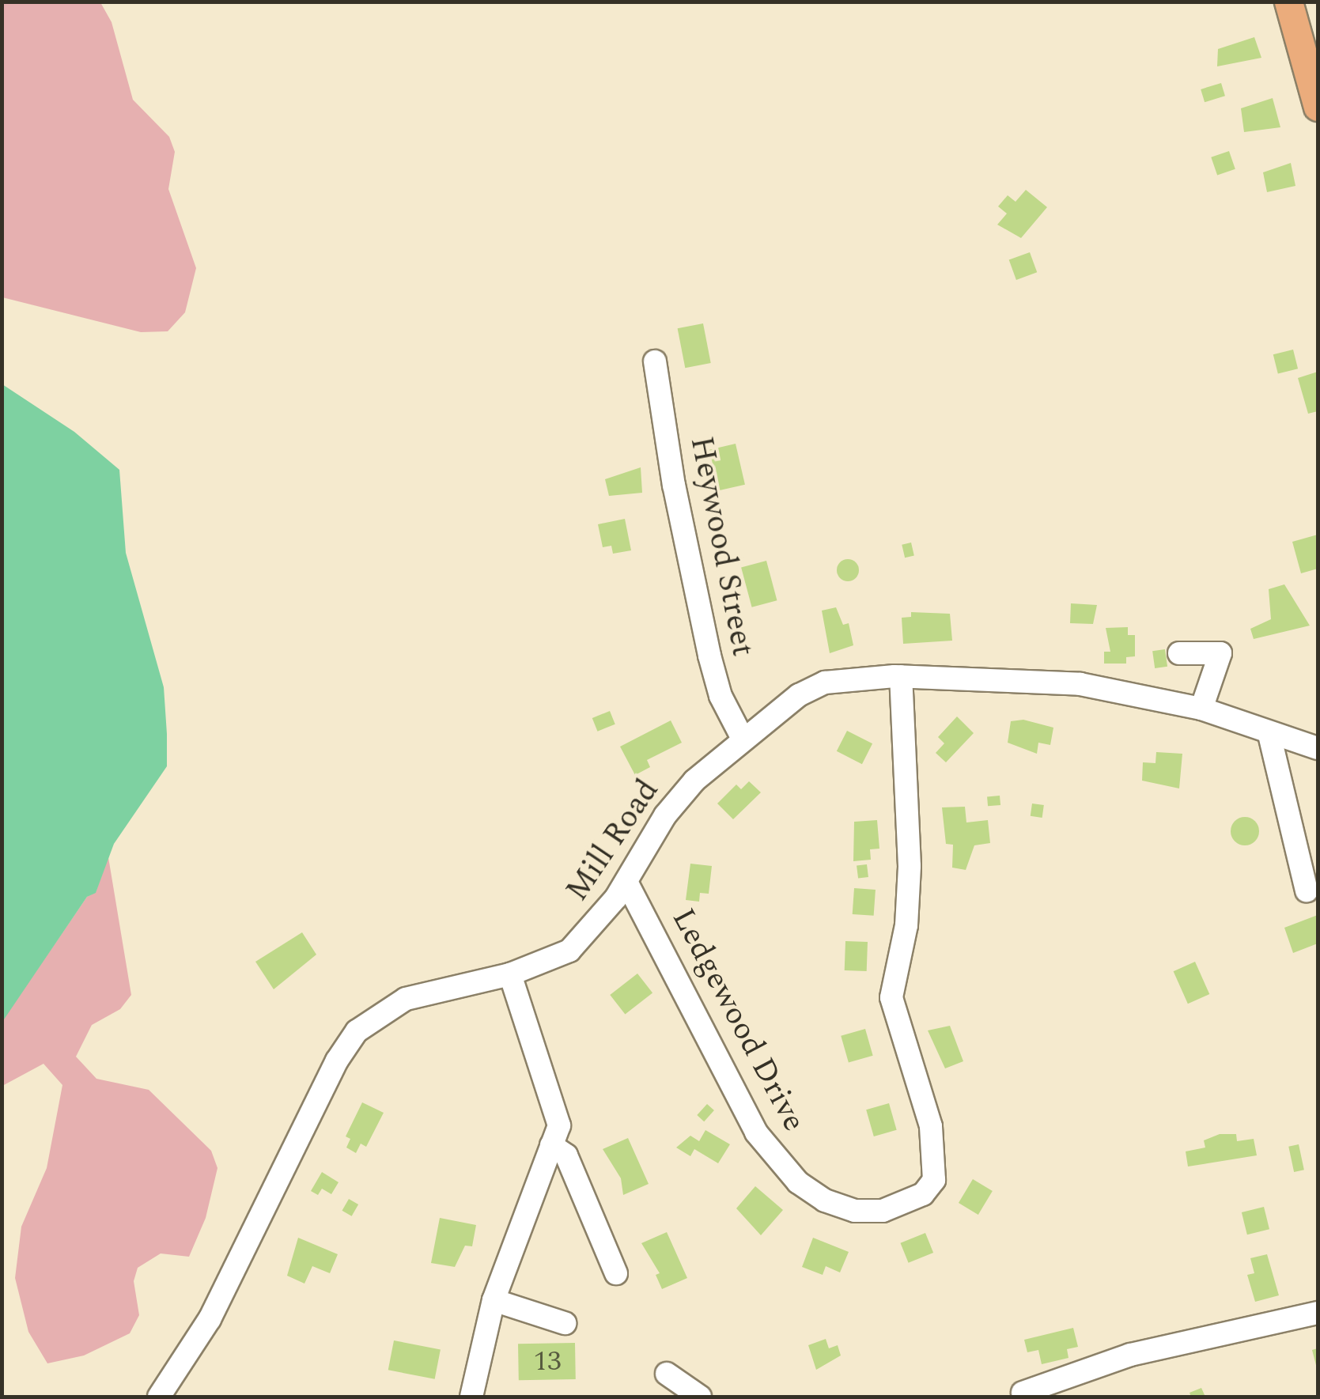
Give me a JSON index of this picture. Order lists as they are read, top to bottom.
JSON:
{
  "streets": {
    "street": ["Heywood Street", "Mill Road", "Ledgewood Drive"]
  },
  "crossings": [
    ["Heywood Street", "Mill Road"],
    ["Mill Road", "Ledgewood Drive"]
  ],
  "house_numbers": ["13"]
}
